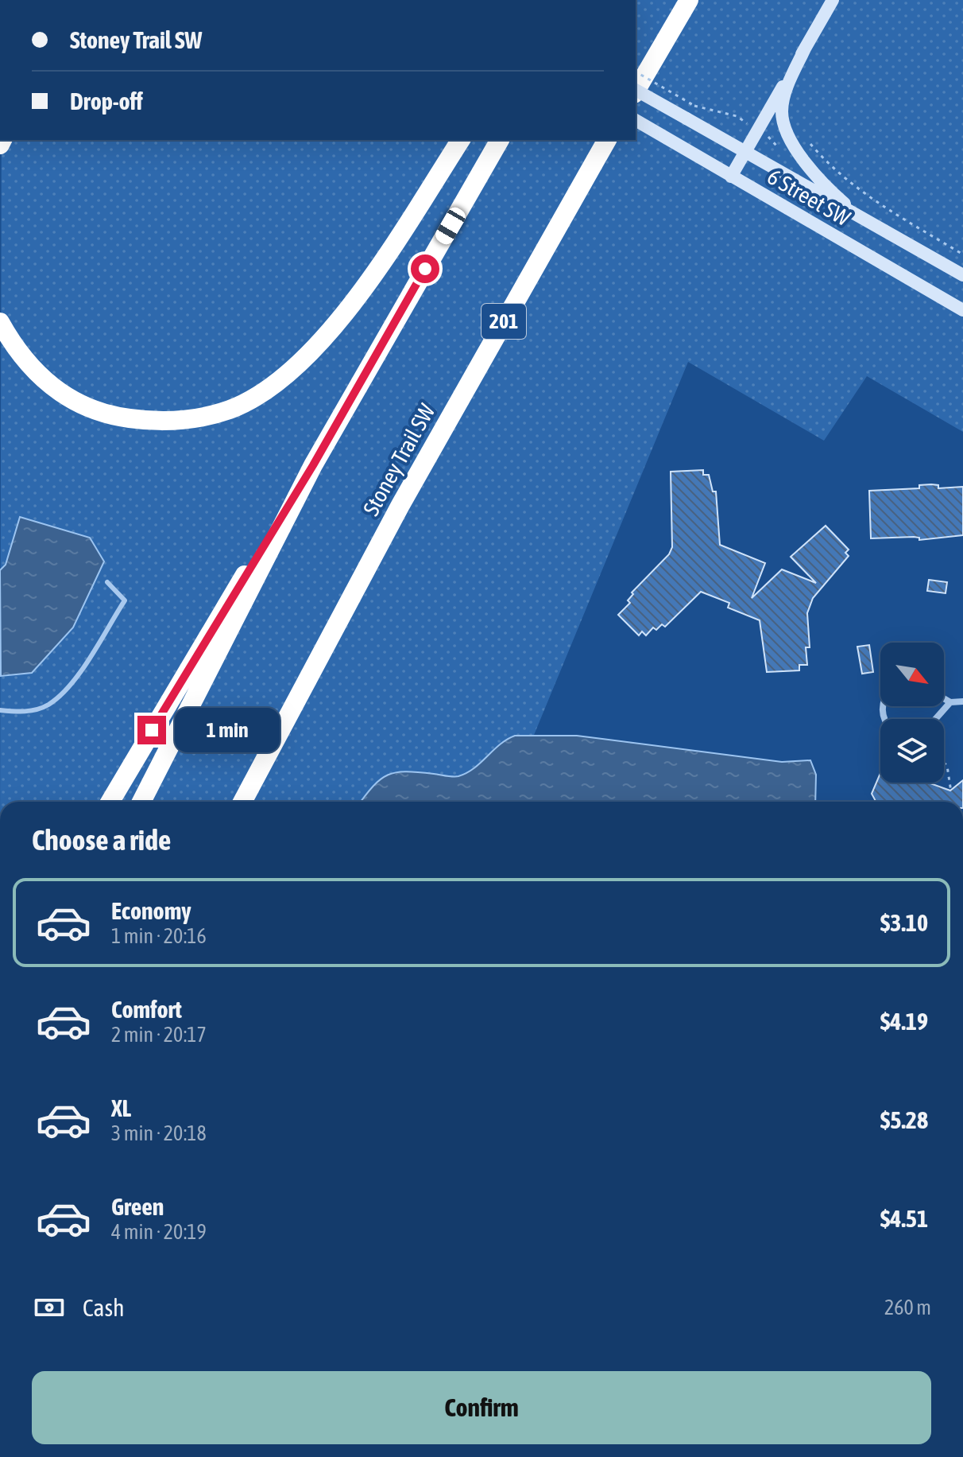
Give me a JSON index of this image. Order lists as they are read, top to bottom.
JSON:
{
  "streets": {
    "highway": ["201", "Stoney Trail SW"],
    "main road": ["6 Street SW"]
  },
  "north": "bottom right",
  "page": {
    "banner": ["Stoney Trail SW", "Drop-off"],
    "bubble": "1 min",
    "heading": "Choose a ride",
    "list": [
      {
        "name": "Economy",
        "note": "1 min · 20:16",
        "value": "$3.10"
      },
      {
        "name": "Comfort",
        "note": "2 min · 20:17",
        "value": "$4.19"
      },
      {
        "name": "XL",
        "note": "3 min · 20:18",
        "value": "$5.28"
      },
      {
        "name": "Green",
        "note": "4 min · 20:19",
        "value": "$4.51"
      }
    ],
    "pay": ["Cash", "260 m"],
    "buttons": "Confirm"
  }
}
